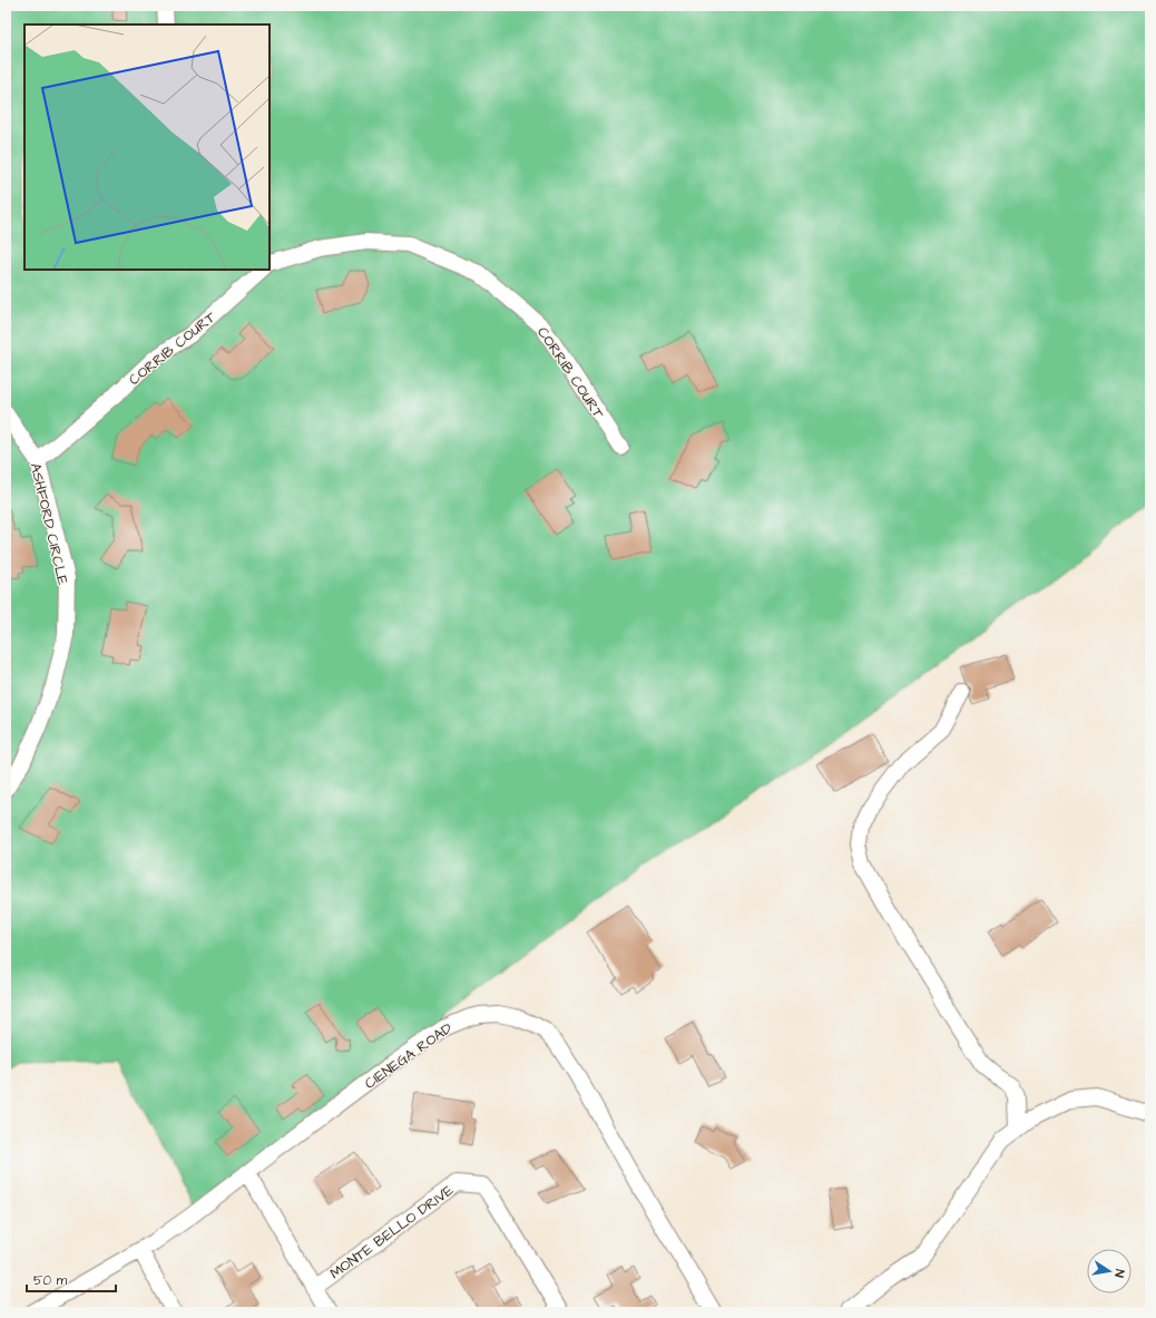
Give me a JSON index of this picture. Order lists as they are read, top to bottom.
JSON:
{
  "streets": {
    "street": [
      "CORRIB COURT",
      "ASHFORD CIRCLE",
      "CIENEGA ROAD",
      "MONTE BELLO DRIVE"
    ]
  },
  "crossings": [
    ["CORRIB COURT", "ASHFORD CIRCLE"]
  ],
  "scale_bar": "50 m",
  "north": "right"
}
